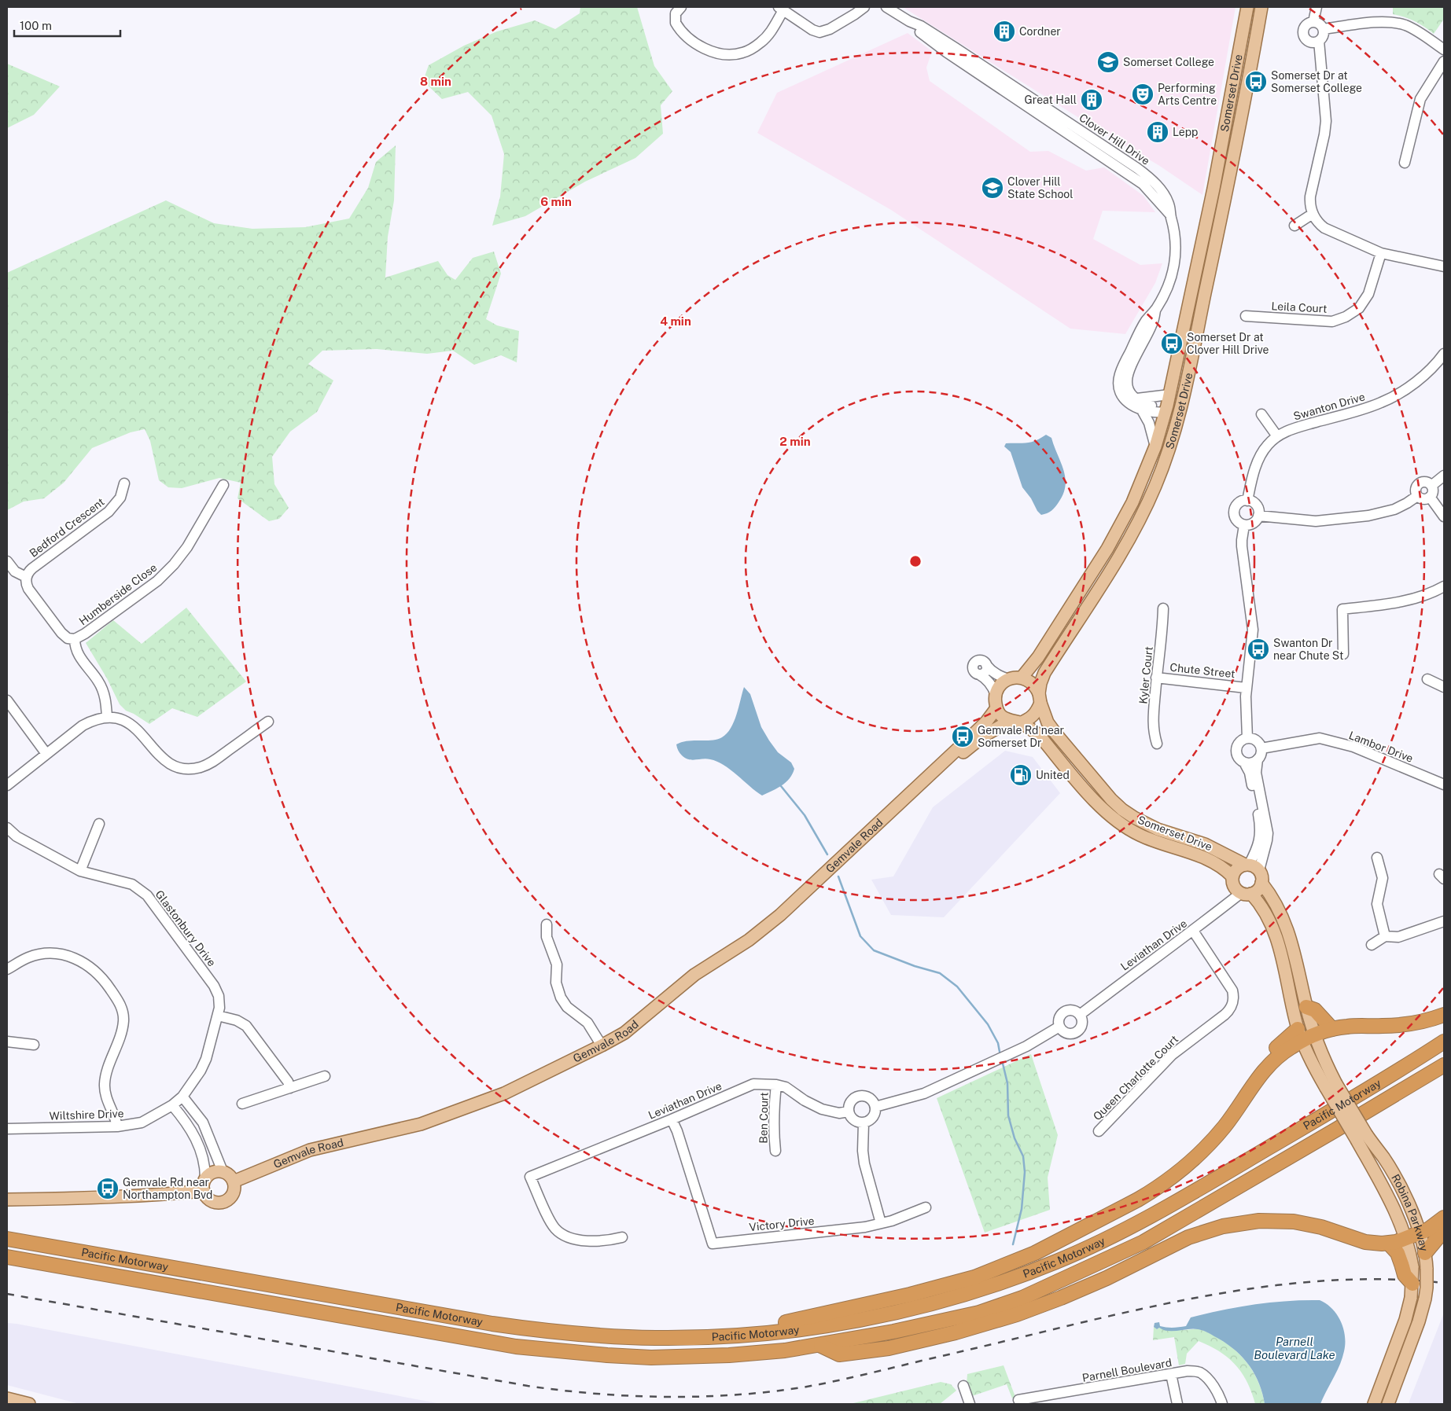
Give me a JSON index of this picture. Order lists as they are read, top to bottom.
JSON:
{
  "streets": {
    "highway": ["Pacific Motorway"],
    "main road": ["Somerset Drive", "Gemvale Road", "Robina Parkway"],
    "street": [
      "Clover Hill Drive",
      "Leila Court",
      "Swanton Drive",
      "Bedford Crescent",
      "Humberside Close",
      "Chute Street",
      "Kyler Court",
      "Lambor Drive",
      "Glastonbury Drive",
      "Leviathan Drive",
      "Queen Charlotte Court",
      "Wiltshire Drive",
      "Ben Court",
      "Victory Drive",
      "Parnell Boulevard"
    ]
  },
  "crossings": [
    ["Somerset Drive", "Clover Hill Drive"],
    ["Somerset Drive", "Gemvale Road"],
    ["Somerset Drive", "Leviathan Drive"],
    ["Somerset Drive", "Robina Parkway"],
    ["Chute Street", "Kyler Court"],
    ["Glastonbury Drive", "Wiltshire Drive"],
    ["Leviathan Drive", "Queen Charlotte Court"],
    ["Leviathan Drive", "Ben Court"],
    ["Leviathan Drive", "Victory Drive"]
  ],
  "water": ["Parnell Boulevard Lake"],
  "places": {
    "building": ["Cordner", "Great Hall", "Lepp"],
    "school or university": ["Somerset College", "Clover Hill State School"],
    "bus stop": [
      "Somerset Dr at Somerset College",
      "Somerset Dr at Clover Hill Drive",
      "Swanton Dr near Chute St",
      "Gemvale Rd near Somerset Dr",
      "Gemvale Rd near Northampton Bvd"
    ],
    "theatre": ["Performing Arts Centre"],
    "fuel station": ["United"]
  },
  "scale_bar": "100 m",
  "rings": [
    "8 min",
    "6 min",
    "4 min",
    "2 min"
  ]
}
